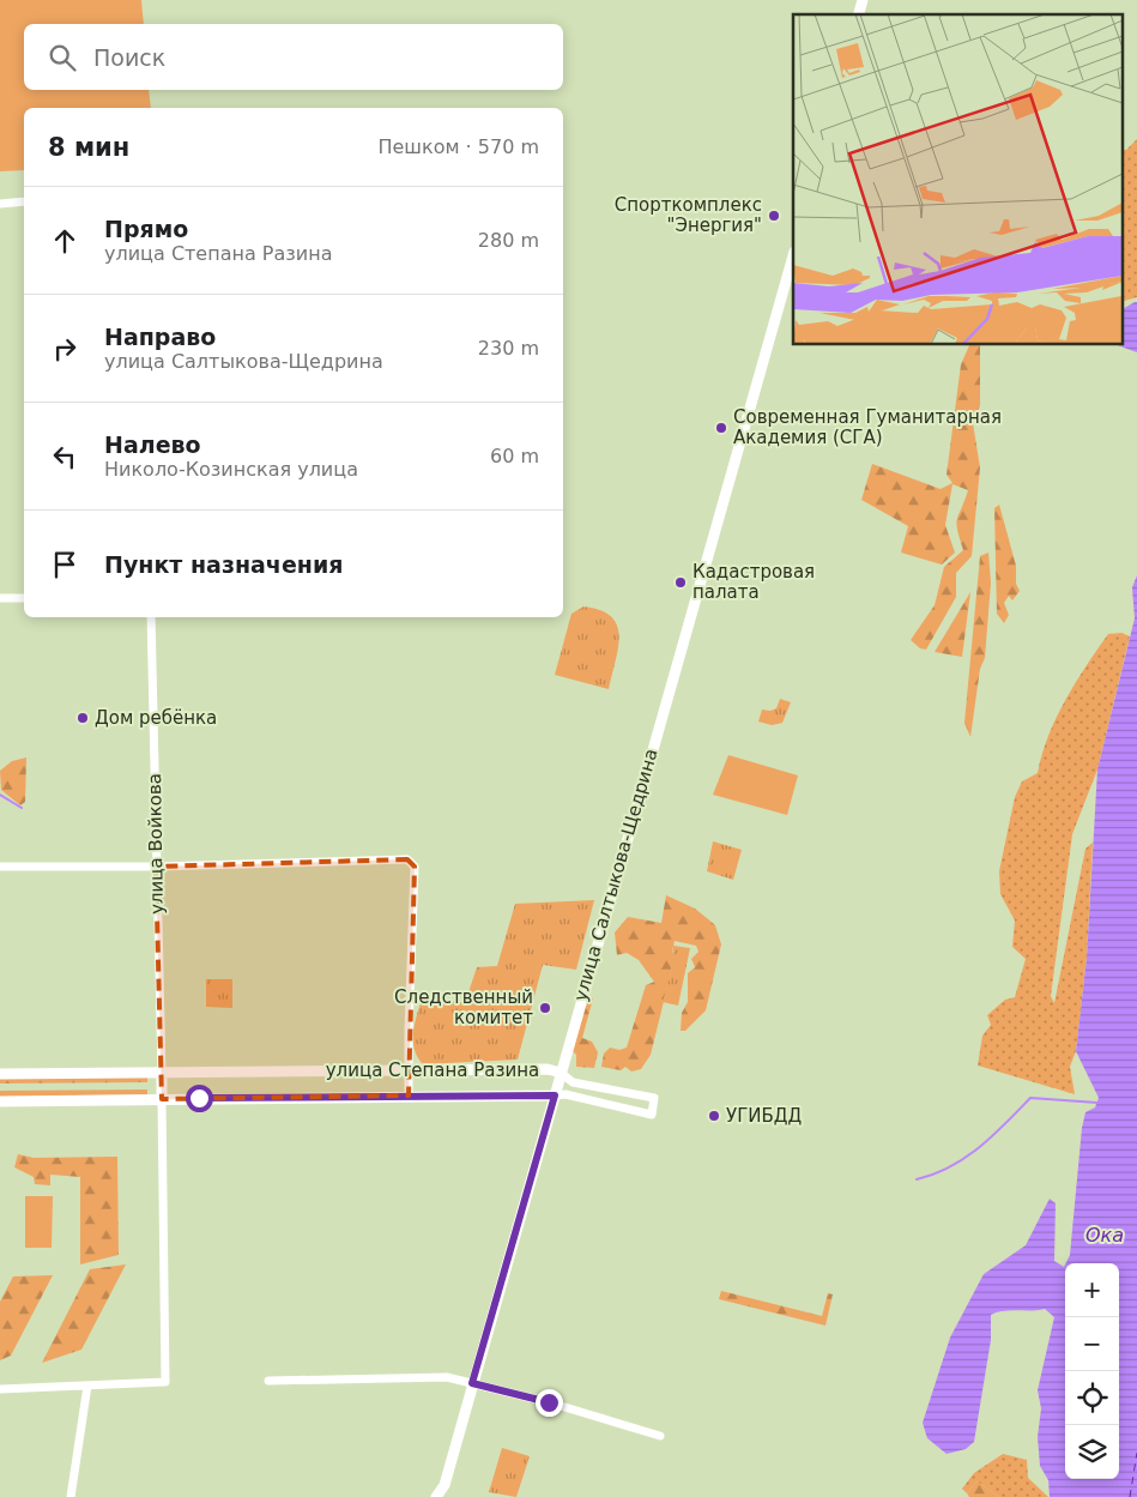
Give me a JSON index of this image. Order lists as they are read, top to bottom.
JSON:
{
  "streets": {
    "main road": ["улица Салтыкова-Щедрина", "улица Степана Разина"],
    "street": ["улица Войкова"]
  },
  "crossings": [
    ["улица Войкова", "улица Степана Разина"],
    ["улица Салтыкова-Щедрина", "улица Степана Разина"]
  ],
  "water": ["Ока"],
  "places": [
    "Спорткомплекс \"Энергия\"",
    "Современная Гуманитарная Академия (СГА)",
    "Кадастровая палата",
    "Дом ребёнка",
    "Следственный комитет",
    "УГИБДД"
  ],
  "page": {
    "search": "Поиск",
    "heading": ["8 мин", "Пешком · 570 m"],
    "list": [
      ["Прямо", "улица Степана Разина", "280 m"],
      ["Направо", "улица Салтыкова-Щедрина", "230 m"],
      ["Налево", "Николо-Козинская улица", "60 m"],
      "Пункт назначения"
    ],
    "map_buttons": ["+", "−"]
  }
}
